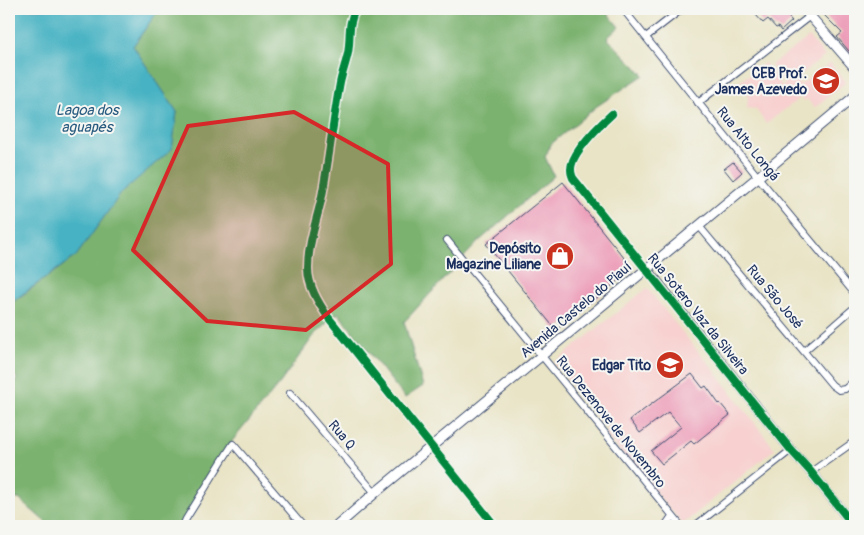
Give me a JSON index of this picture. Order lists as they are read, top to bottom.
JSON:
{
  "streets": {
    "main road": ["Avenida Castelo do Piauí", "Rua Sotero Vaz da Silveira"],
    "street": [
      "Rua Alto Longá",
      "Rua São José",
      "Rua Dezenove de Novembro",
      "Rua Q"
    ]
  },
  "crossings": [
    ["Rua Alto Longá", "Avenida Castelo do Piauí"],
    ["Rua São José", "Avenida Castelo do Piauí"],
    ["Avenida Castelo do Piauí", "Rua Sotero Vaz da Silveira"],
    ["Avenida Castelo do Piauí", "Rua Dezenove de Novembro"],
    ["Avenida Castelo do Piauí", "Rua Q"]
  ],
  "water": ["Lagoa dos aguapés"],
  "places": {
    "school or university": ["CEB Prof. James Azevedo", "Edgar Tito"],
    "shop": ["Depósito Magazine Liliane"]
  }
}
